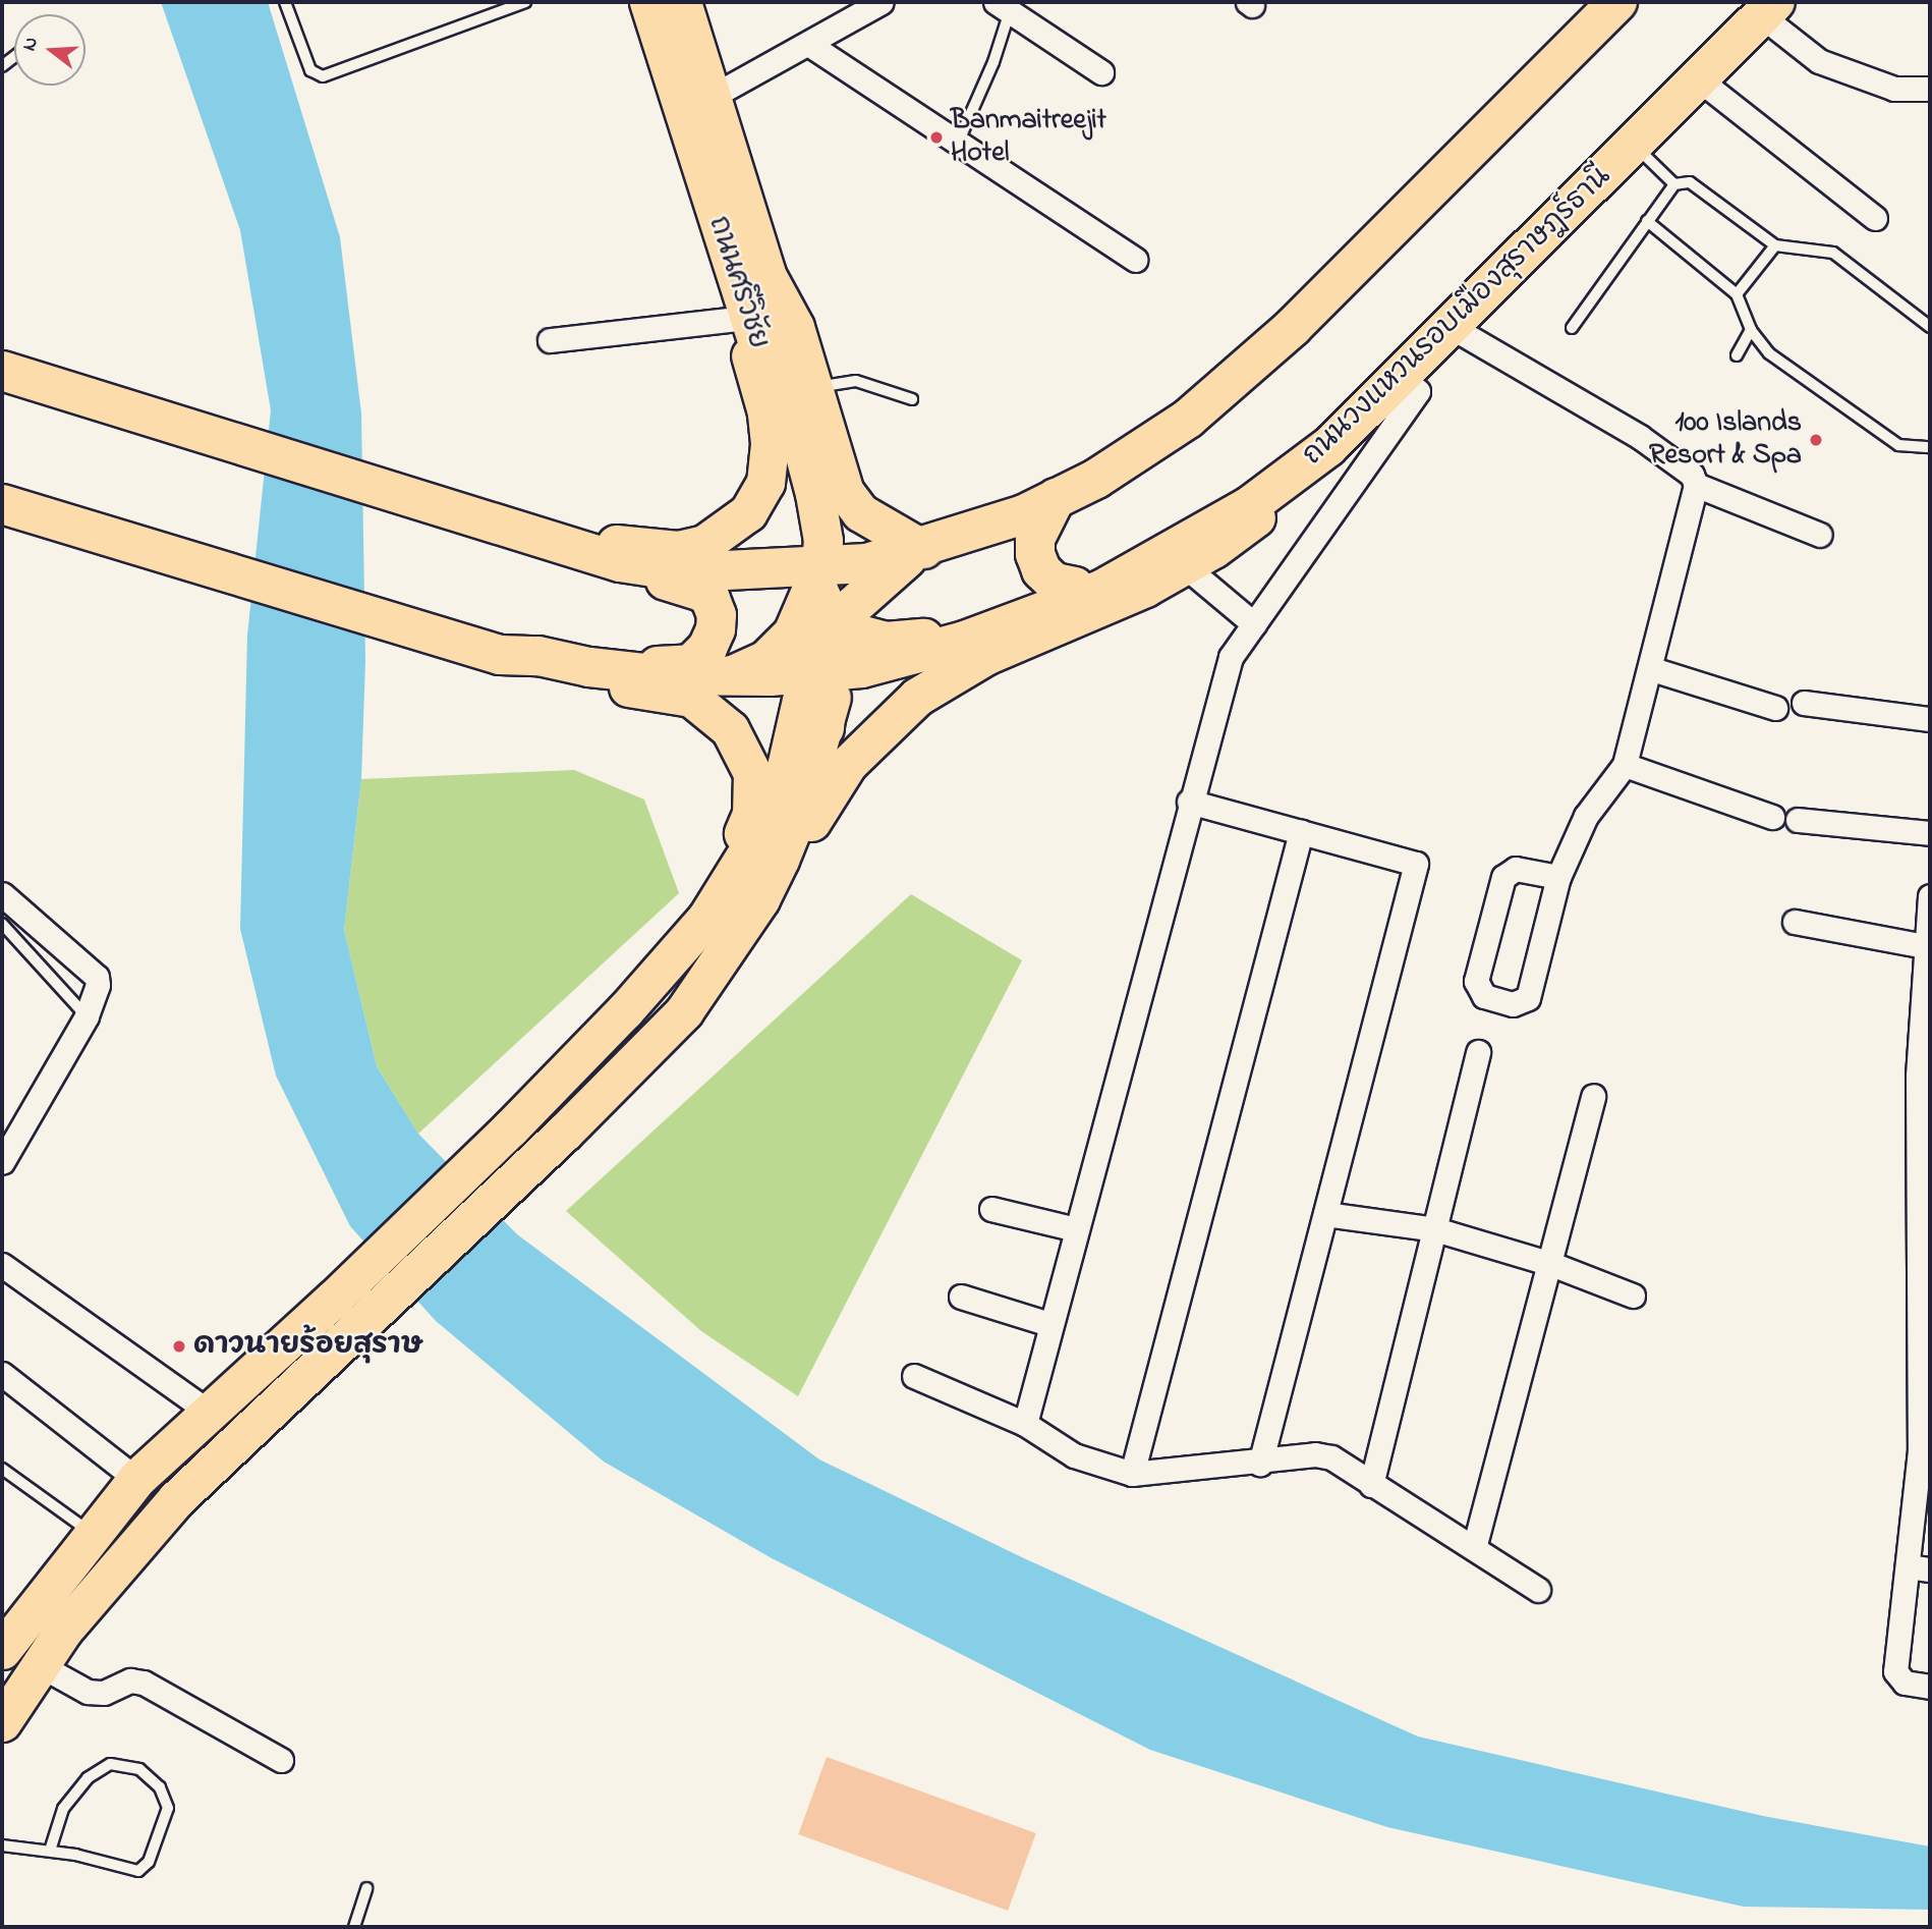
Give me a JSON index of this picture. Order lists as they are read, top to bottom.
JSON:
{
  "streets": {
    "highway": ["ถนนวงแหวนรอบเมืองสุราษฎร์ธานี"],
    "main road": ["ถนนศรีวิชัย"]
  },
  "places": ["Banmaitreejit Hotel", "100 Islands Resort & Spa", "ดาวนายร้อยสุราษ"],
  "north": "left"
}
